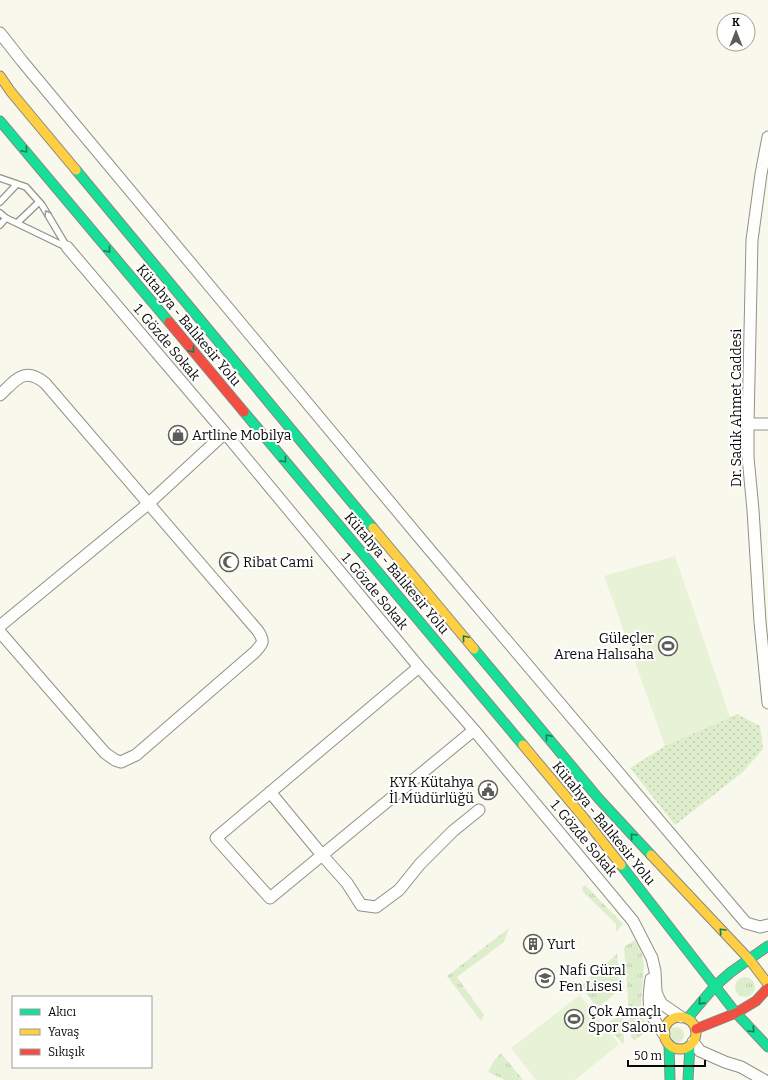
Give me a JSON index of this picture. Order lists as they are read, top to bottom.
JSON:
{
  "streets": {
    "main road": ["Kütahya - Balıkesir Yolu"],
    "street": ["1. Gözde Sokak", "Dr. Sadık Ahmet Caddesi"]
  },
  "places": {
    "shop": ["Artline Mobilya"],
    "mosque": ["Ribat Cami"],
    "sports": ["Güleçler Arena Halısaha", "Çok Amaçlı Spor Salonu"],
    "public building": ["KYK Kütahya İl Müdürlüğü"],
    "building": ["Yurt"],
    "school or university": ["Nafi Güral Fen Lisesi"]
  },
  "legend": ["Akıcı", "Yavaş", "Sıkışık"],
  "scale_bar": "50 m",
  "north": "top"
}
